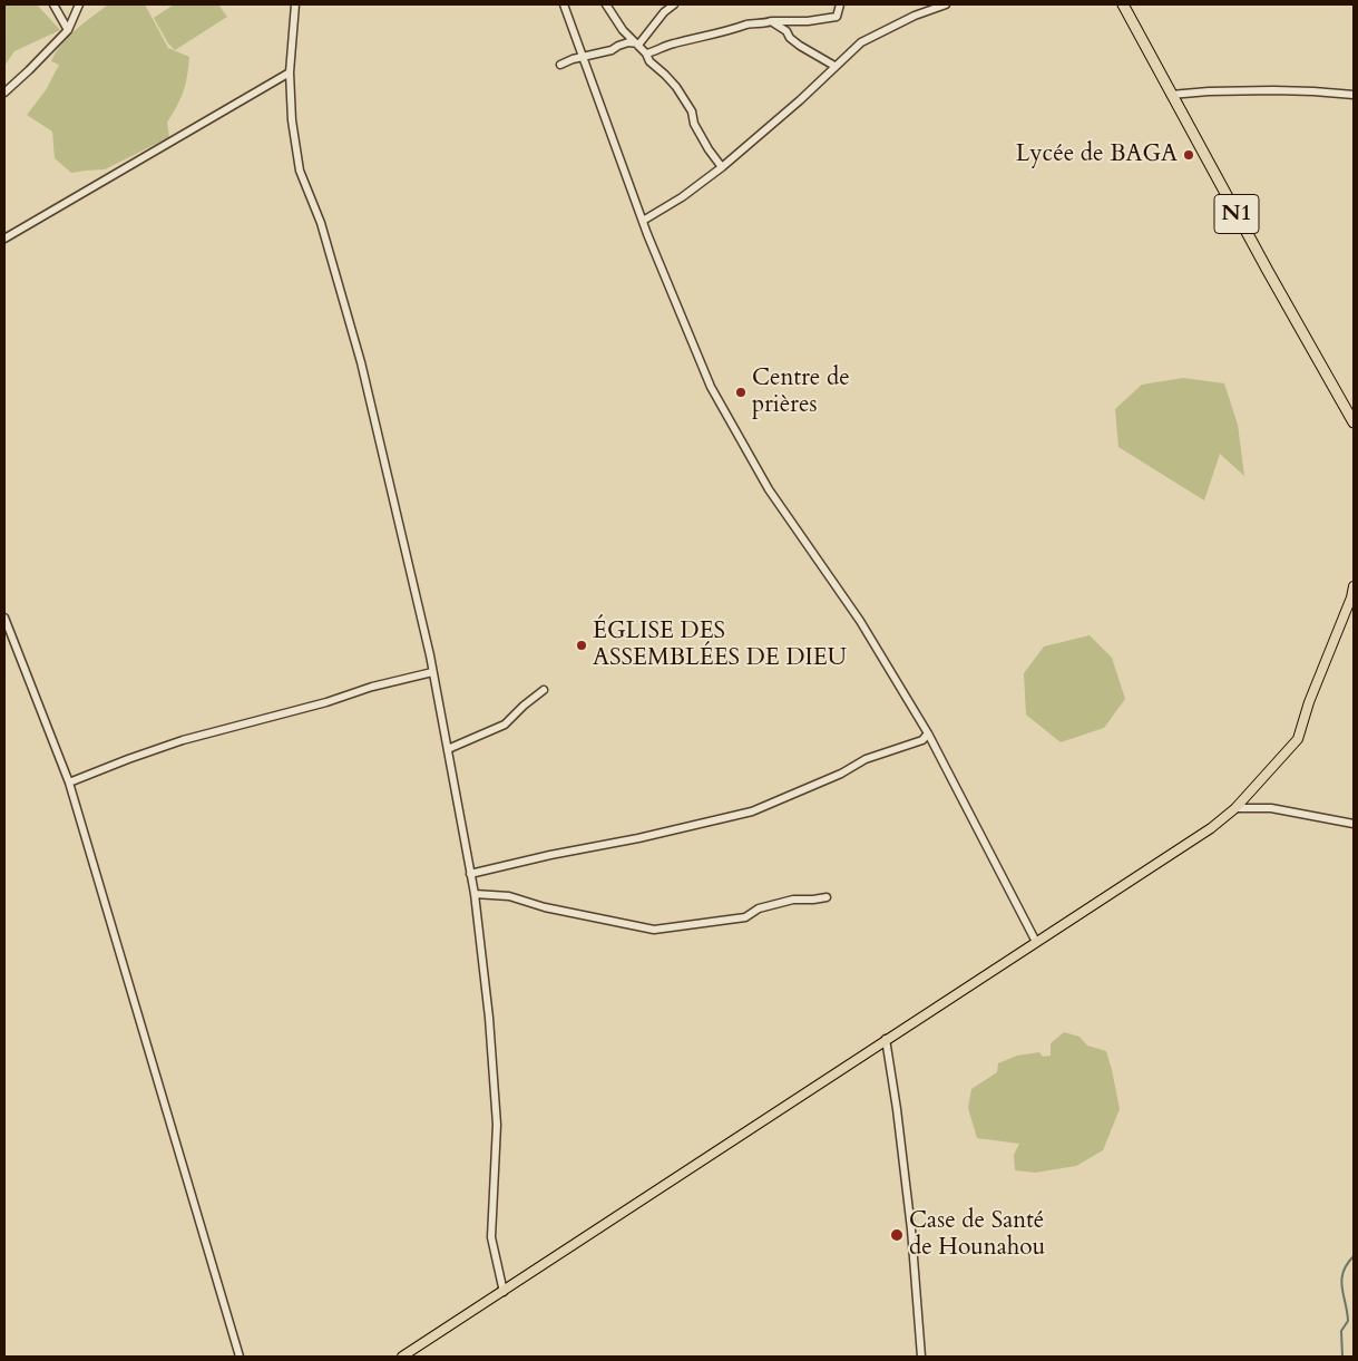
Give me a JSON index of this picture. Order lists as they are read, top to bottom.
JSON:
{
  "streets": {
    "highway": ["N1"]
  },
  "places": [
    "Lycée de BAGA",
    "Centre de prières",
    "ÉGLISE DES ASSEMBLÉES DE DIEU",
    "Case de Santé de Hounahou"
  ]
}
